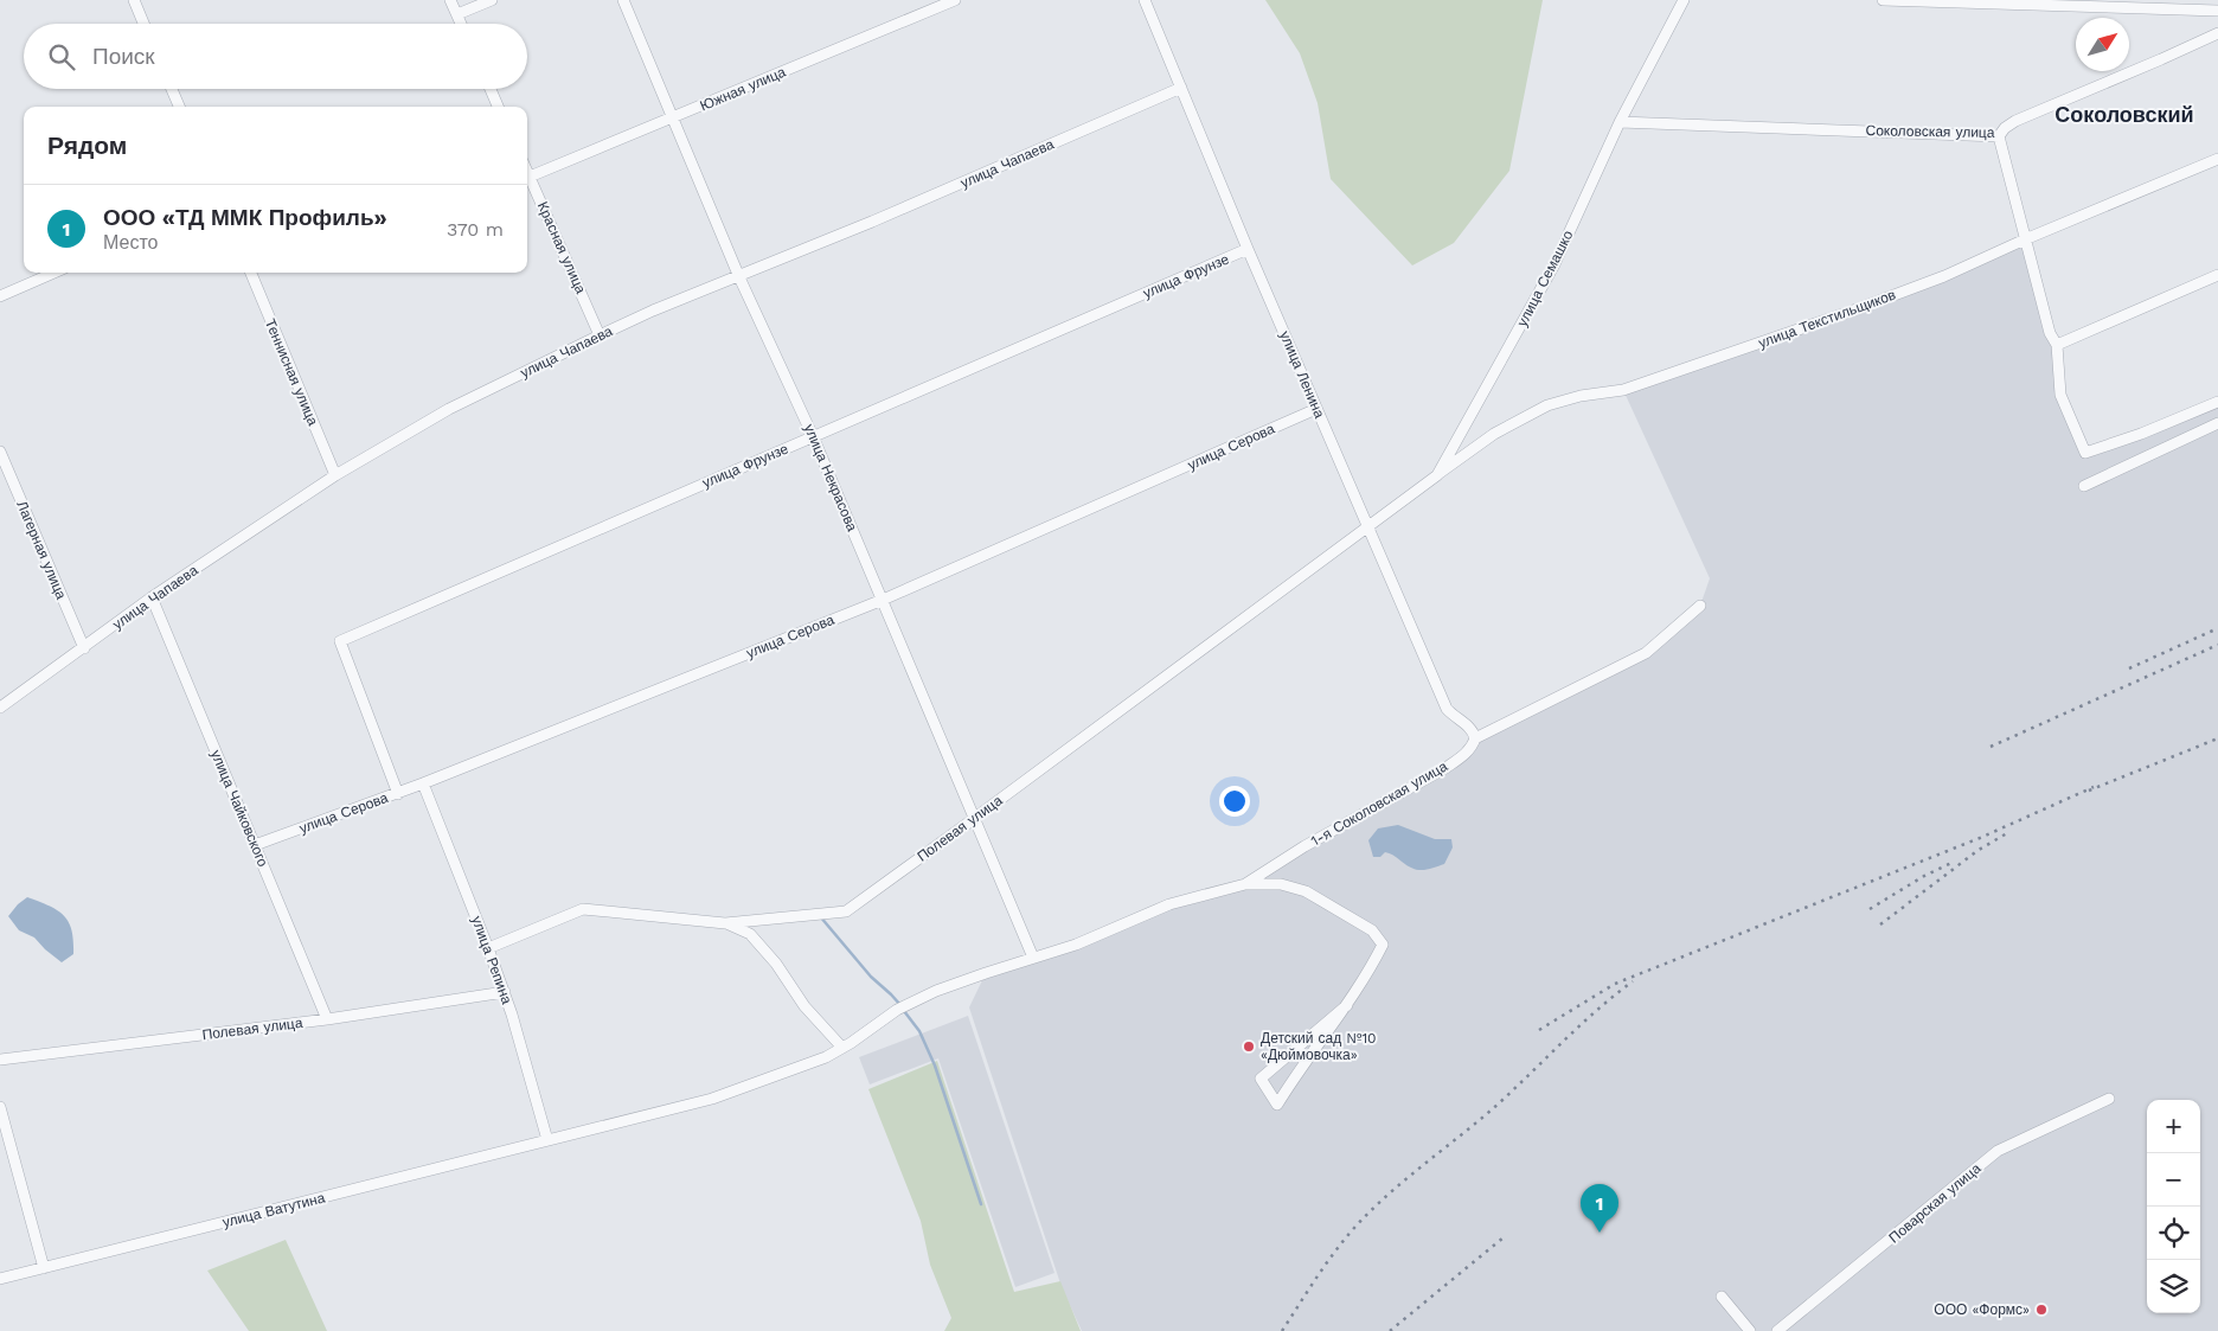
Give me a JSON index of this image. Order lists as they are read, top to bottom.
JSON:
{
  "streets": {
    "street": [
      "Южная улица",
      "Соколовская улица",
      "улица Чапаева",
      "Красная улица",
      "улица Фрунзе",
      "улица Семашко",
      "улица Текстильщиков",
      "Теннисная улица",
      "улица Ленина",
      "улица Серова",
      "улица Некрасова",
      "Лагерная улица",
      "1-я Соколовская улица",
      "улица Чайковского",
      "Полевая улица",
      "улица Репина",
      "Поварская улица",
      "улица Ватутина"
    ]
  },
  "crossings": [
    ["Южная улица", "Красная улица"],
    ["Южная улица", "улица Некрасова"],
    ["Соколовская улица", "улица Семашко"],
    ["улица Чапаева", "Красная улица"],
    ["улица Чапаева", "Теннисная улица"],
    ["улица Чапаева", "улица Ленина"],
    ["улица Чапаева", "улица Некрасова"],
    ["улица Чапаева", "Лагерная улица"],
    ["улица Чапаева", "улица Чайковского"],
    ["улица Фрунзе", "улица Ленина"],
    ["улица Фрунзе", "улица Серова"],
    ["улица Фрунзе", "улица Некрасова"],
    ["улица Семашко", "улица Текстильщиков"],
    ["улица Семашко", "улица Ленина"],
    ["улица Семашко", "Полевая улица"],
    ["улица Ленина", "улица Серова"],
    ["улица Ленина", "1-я Соколовская улица"],
    ["улица Ленина", "Полевая улица"],
    ["улица Серова", "улица Некрасова"],
    ["улица Серова", "улица Чайковского"],
    ["улица Серова", "улица Репина"],
    ["улица Некрасова", "1-я Соколовская улица"],
    ["улица Некрасова", "Полевая улица"],
    ["1-я Соколовская улица", "улица Ватутина"],
    ["улица Чайковского", "Полевая улица"],
    ["Полевая улица", "улица Репина"],
    ["улица Репина", "улица Ватутина"]
  ],
  "districts": ["Соколовский"],
  "places": ["Детский сад №10 «Дюймовочка»", "ООО «Формс»"],
  "north": "top right",
  "page": {
    "search": "Поиск",
    "heading": "Рядом",
    "list": [
      {
        "mark": "1",
        "name": "ООО «ТД ММК Профиль»",
        "note": "Место",
        "value": "370 m"
      }
    ],
    "map_buttons": ["+", "−"],
    "pins": "1"
  }
}
